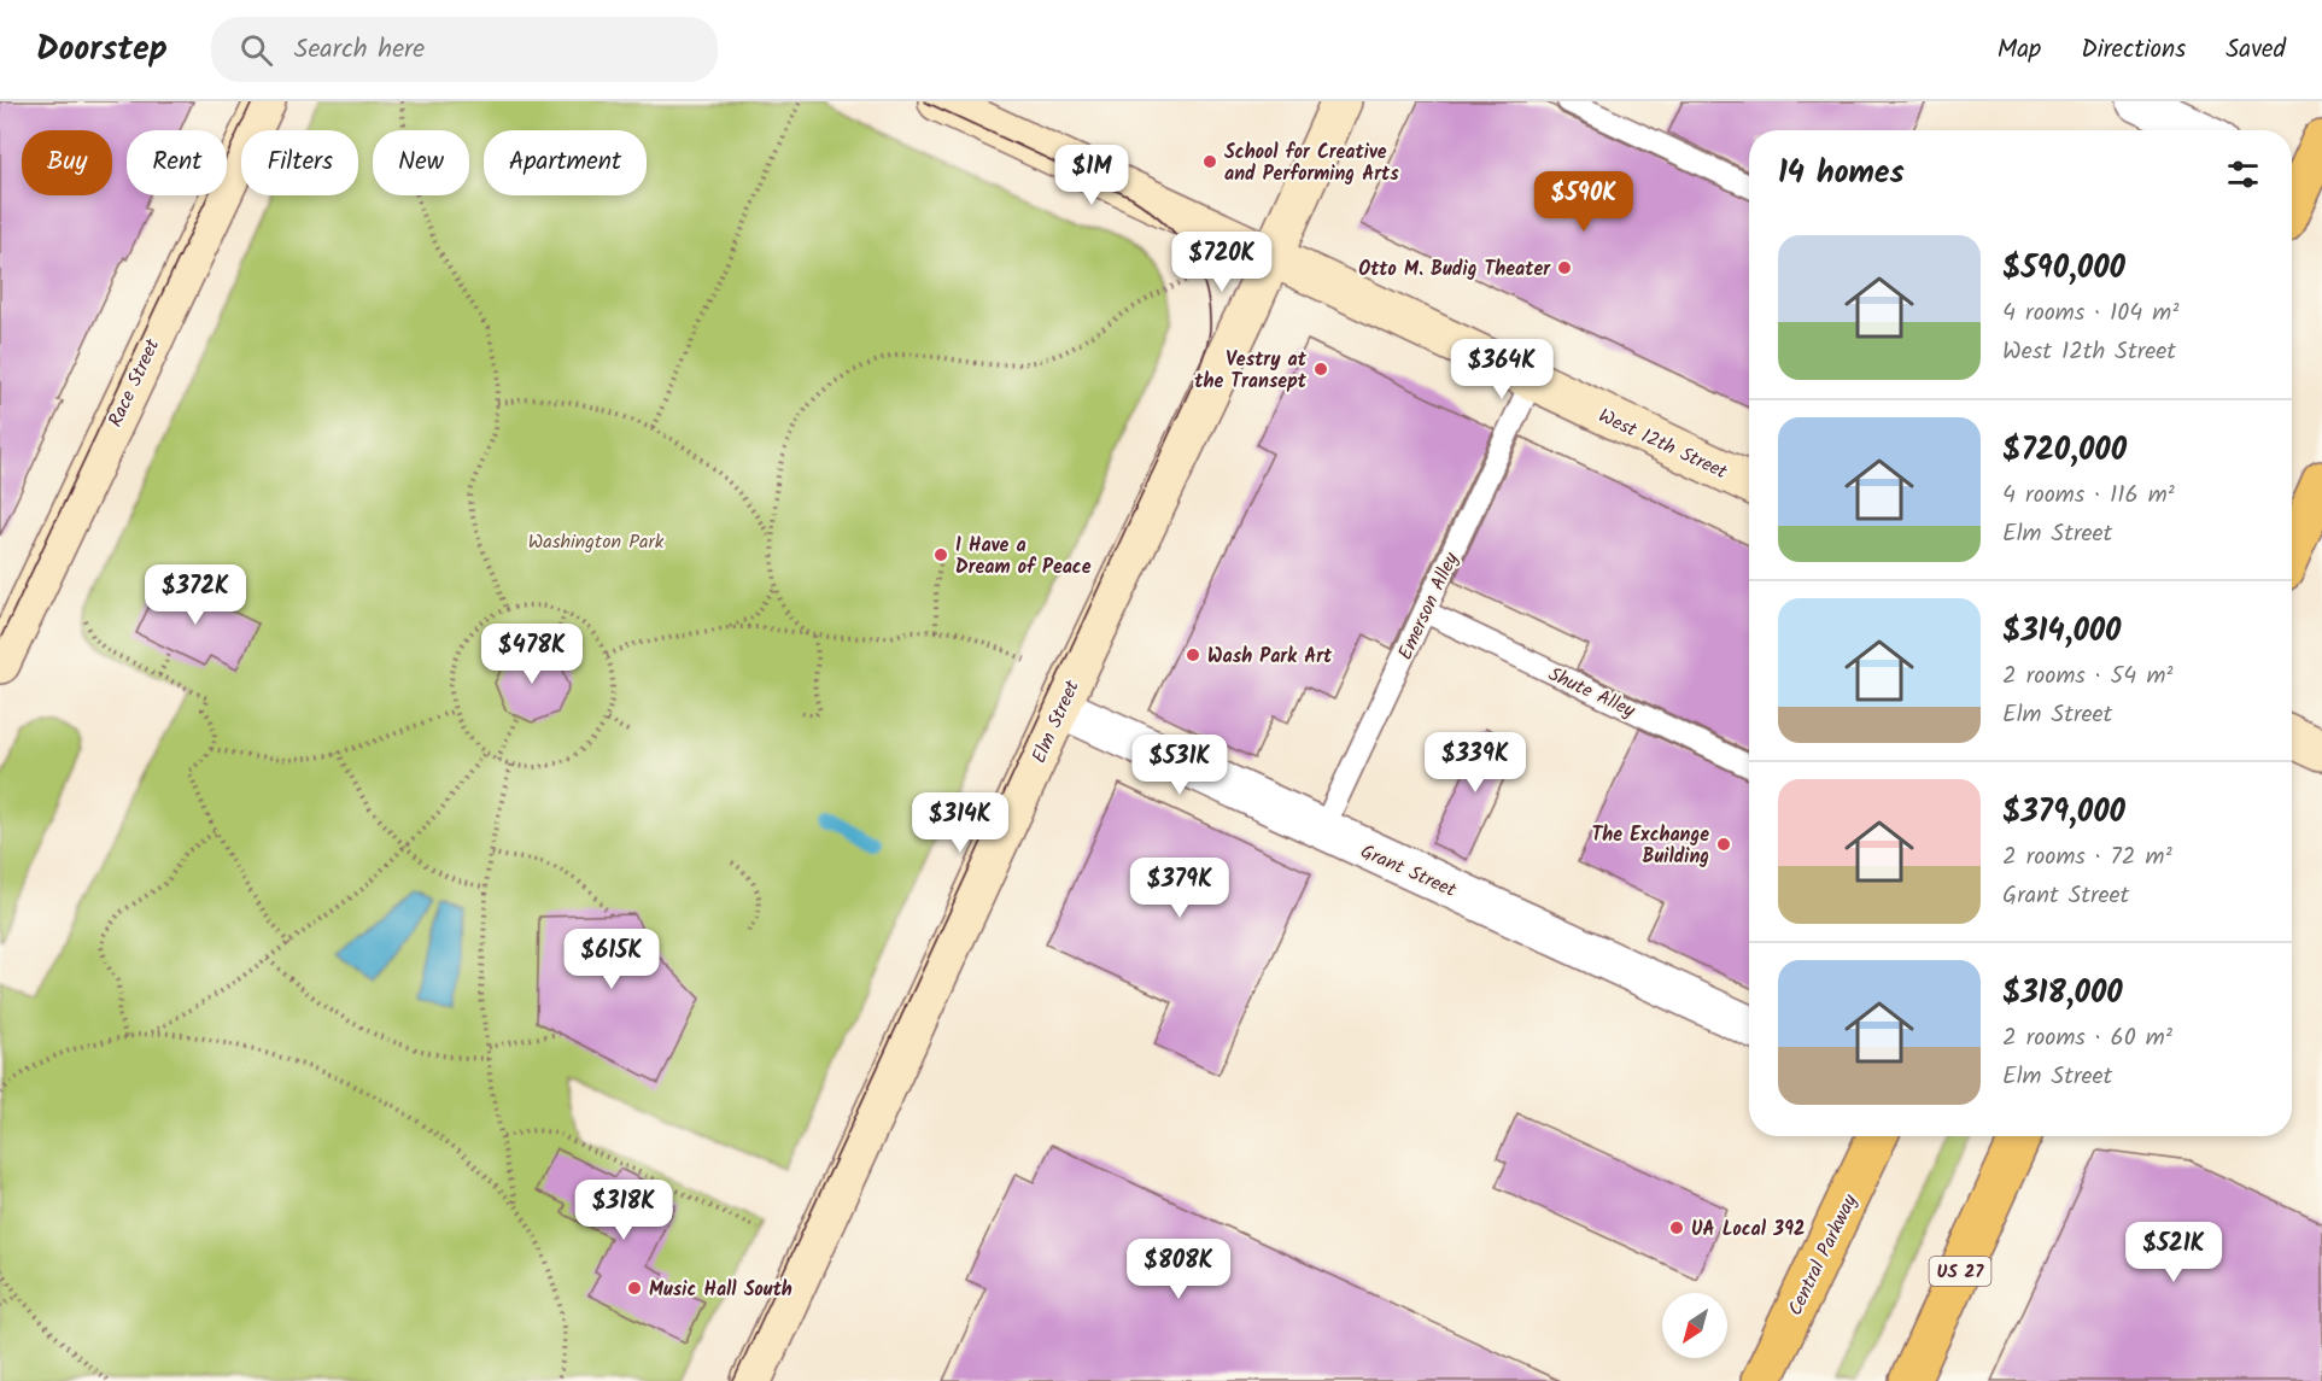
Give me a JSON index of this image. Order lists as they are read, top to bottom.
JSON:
{
  "streets": {
    "main road": ["Central Parkway", "US 27"],
    "street": [
      "Race Street",
      "West 12th Street",
      "Elm Street",
      "Grant Street"
    ],
    "lane": ["Emerson Alley", "Shute Alley"]
  },
  "crossings": [
    ["West 12th Street", "Emerson Alley"],
    ["West 12th Street", "Elm Street"],
    ["Emerson Alley", "Shute Alley"],
    ["Emerson Alley", "Grant Street"],
    ["Elm Street", "Grant Street"]
  ],
  "parks": ["Washington Park"],
  "places": [
    "School for Creative and Performing Arts",
    "Otto M. Budig Theater",
    "Vestry at the Transept",
    "I Have a Dream of Peace",
    "Wash Park Art",
    "The Exchange Building",
    "UA Local 392",
    "Music Hall South"
  ],
  "north": "bottom left",
  "page": {
    "header": "Doorstep",
    "search": "Search here",
    "nav": ["Map", "Directions", "Saved"],
    "chip": [
      "Buy",
      "Rent",
      "Filters",
      "New",
      "Apartment"
    ],
    "heading": "14 homes",
    "price": [
      "$1M",
      "$590K",
      "$720K",
      "$364K",
      "$372K",
      "$478K",
      "$339K",
      "$531K",
      "$314K",
      "$379K",
      "$615K",
      "$318K",
      "$521K",
      "$808K"
    ],
    "list": [
      {
        "name": "$590,000",
        "note": "4 rooms · 104 m² · West 12th Street"
      },
      {
        "name": "$720,000",
        "note": "4 rooms · 116 m² · Elm Street"
      },
      {
        "name": "$314,000",
        "note": "2 rooms · 54 m² · Elm Street"
      },
      {
        "name": "$379,000",
        "note": "2 rooms · 72 m² · Grant Street"
      },
      {
        "name": "$318,000",
        "note": "2 rooms · 60 m² · Elm Street"
      }
    ]
  }
}
